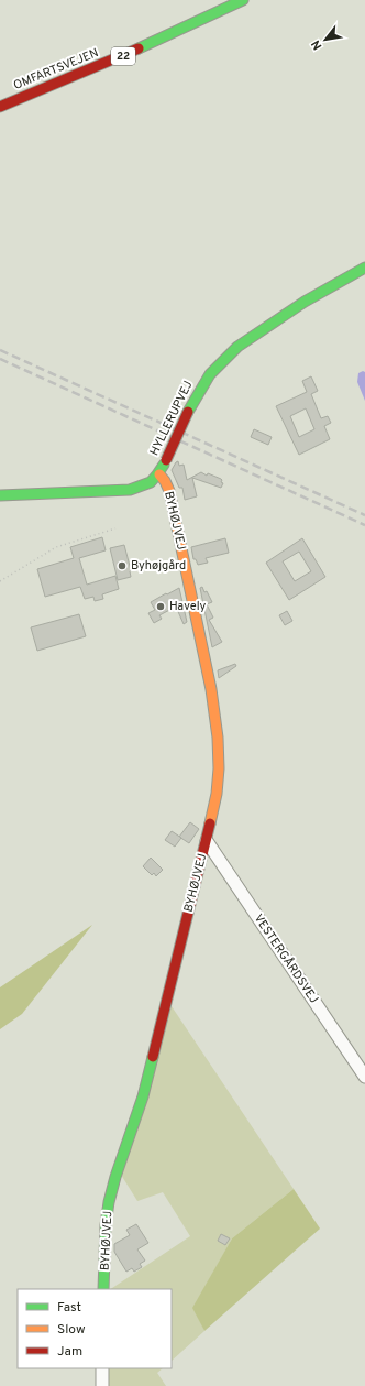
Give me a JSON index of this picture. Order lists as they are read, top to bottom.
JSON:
{
  "streets": {
    "street": [
      "22",
      "OMFARTSVEJEN",
      "HYLLERUPVEJ",
      "BYHØJVEJ",
      "VESTERGÅRDSVEJ"
    ]
  },
  "crossings": [
    ["HYLLERUPVEJ", "BYHØJVEJ"],
    ["BYHØJVEJ", "VESTERGÅRDSVEJ"]
  ],
  "places": ["Byhøjgård", "Havely"],
  "legend": ["Fast", "Slow", "Jam"],
  "north": "bottom left"
}
